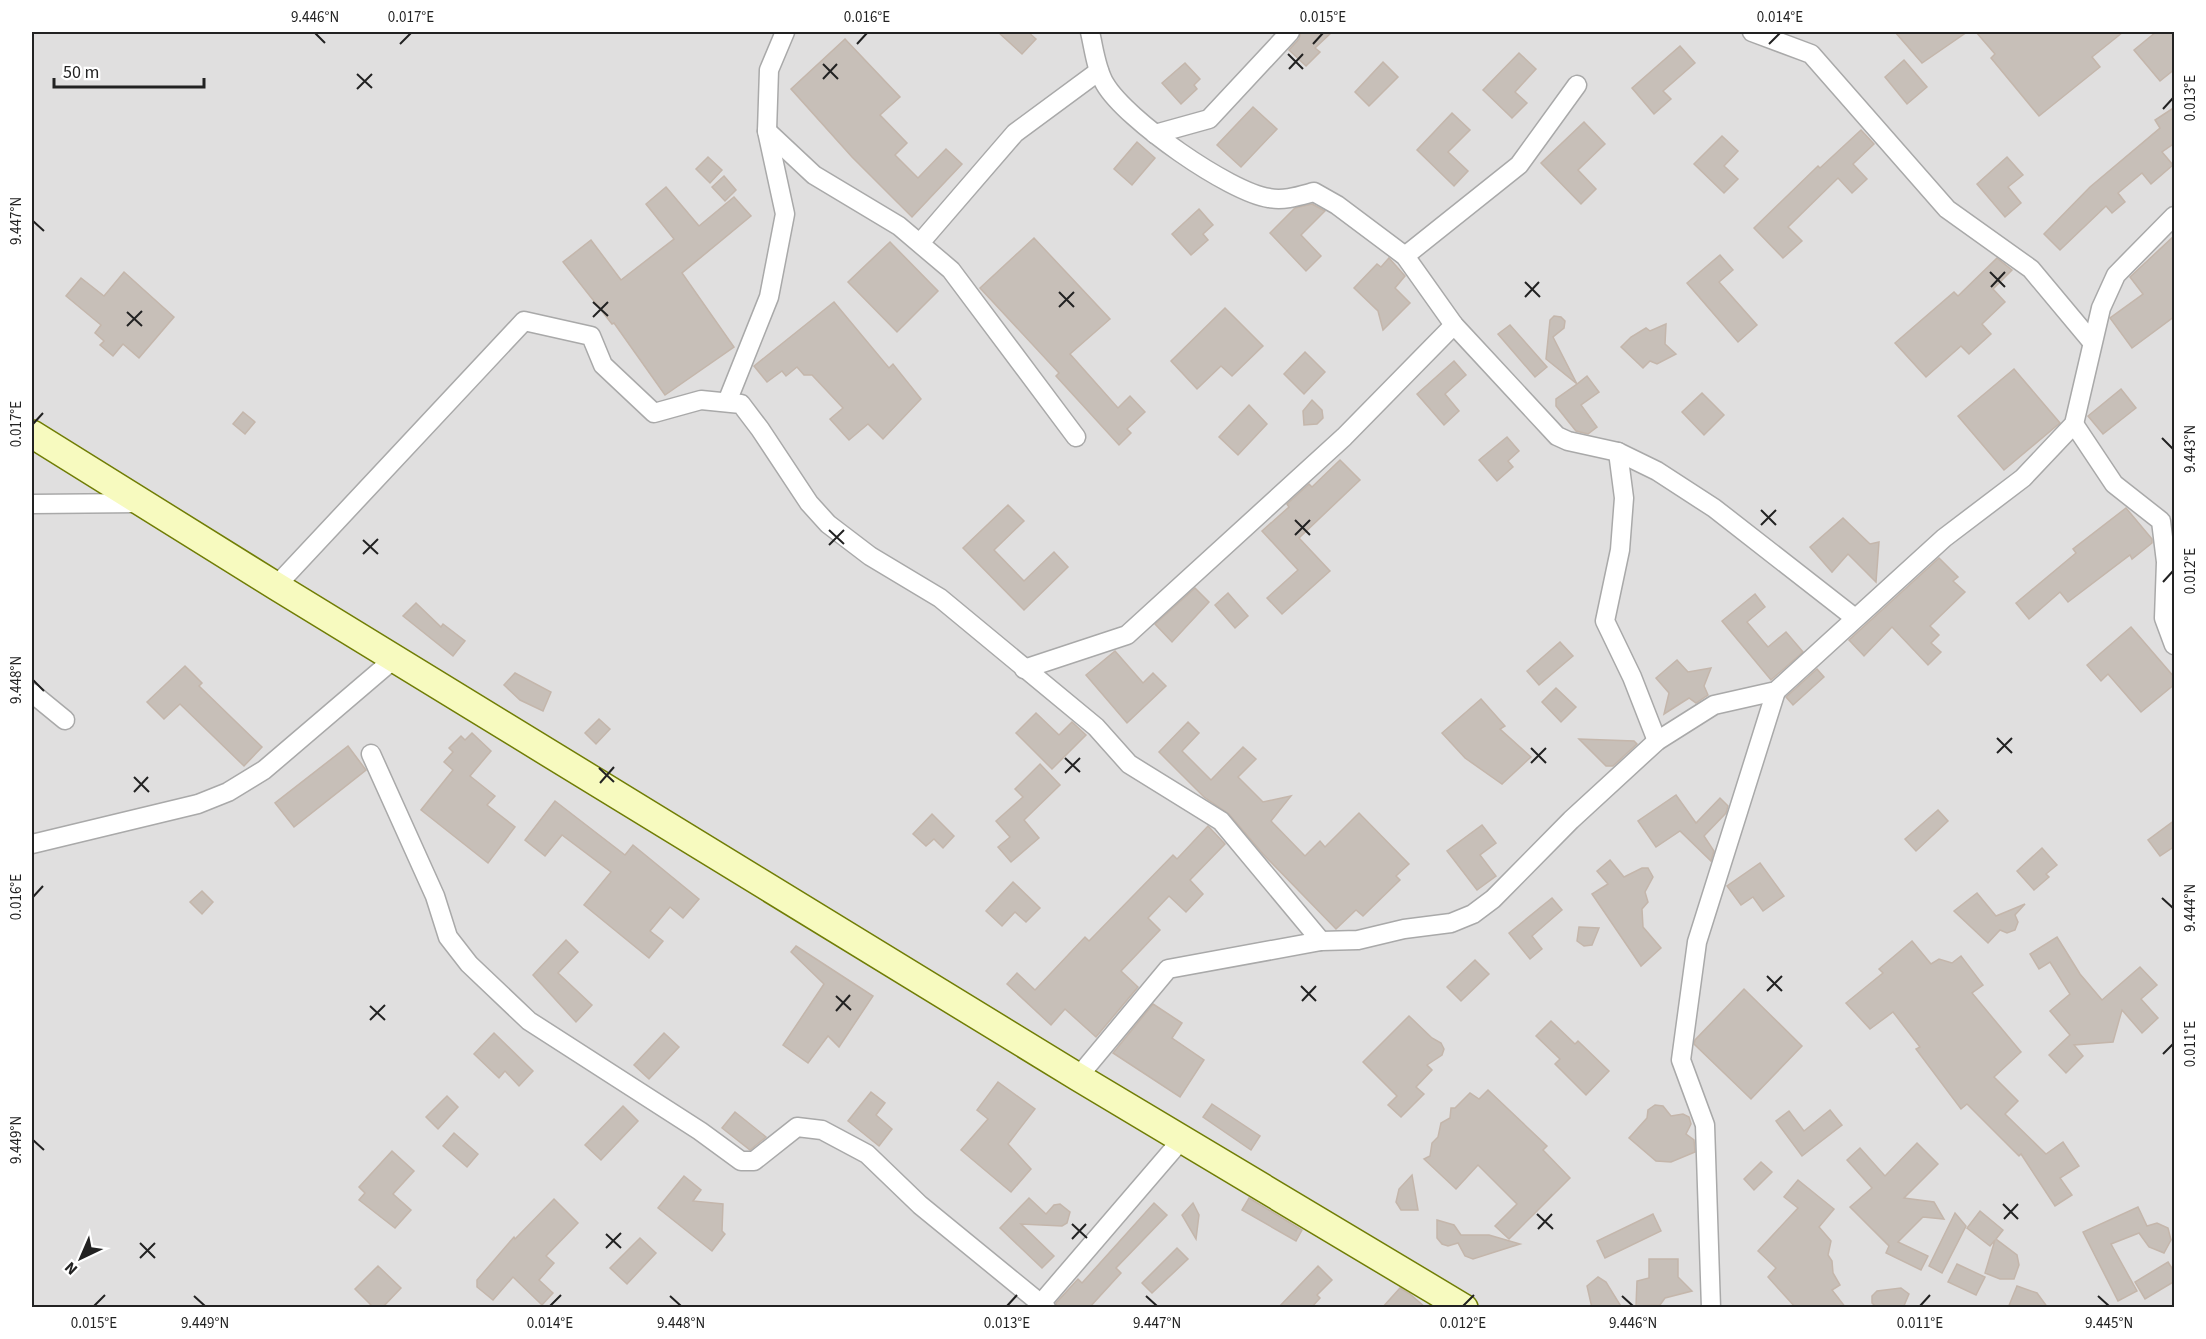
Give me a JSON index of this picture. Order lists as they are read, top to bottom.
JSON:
{
  "scale_bar": "50 m",
  "north": "bottom left",
  "coordinates": [
    "9.446°N",
    "0.017°E",
    "0.016°E",
    "0.015°E",
    "0.014°E",
    "0.013°E",
    "9.447°N",
    "9.443°N",
    "0.012°E",
    "9.448°N",
    "9.444°N",
    "0.011°E",
    "9.449°N",
    "9.445°N"
  ]
}
